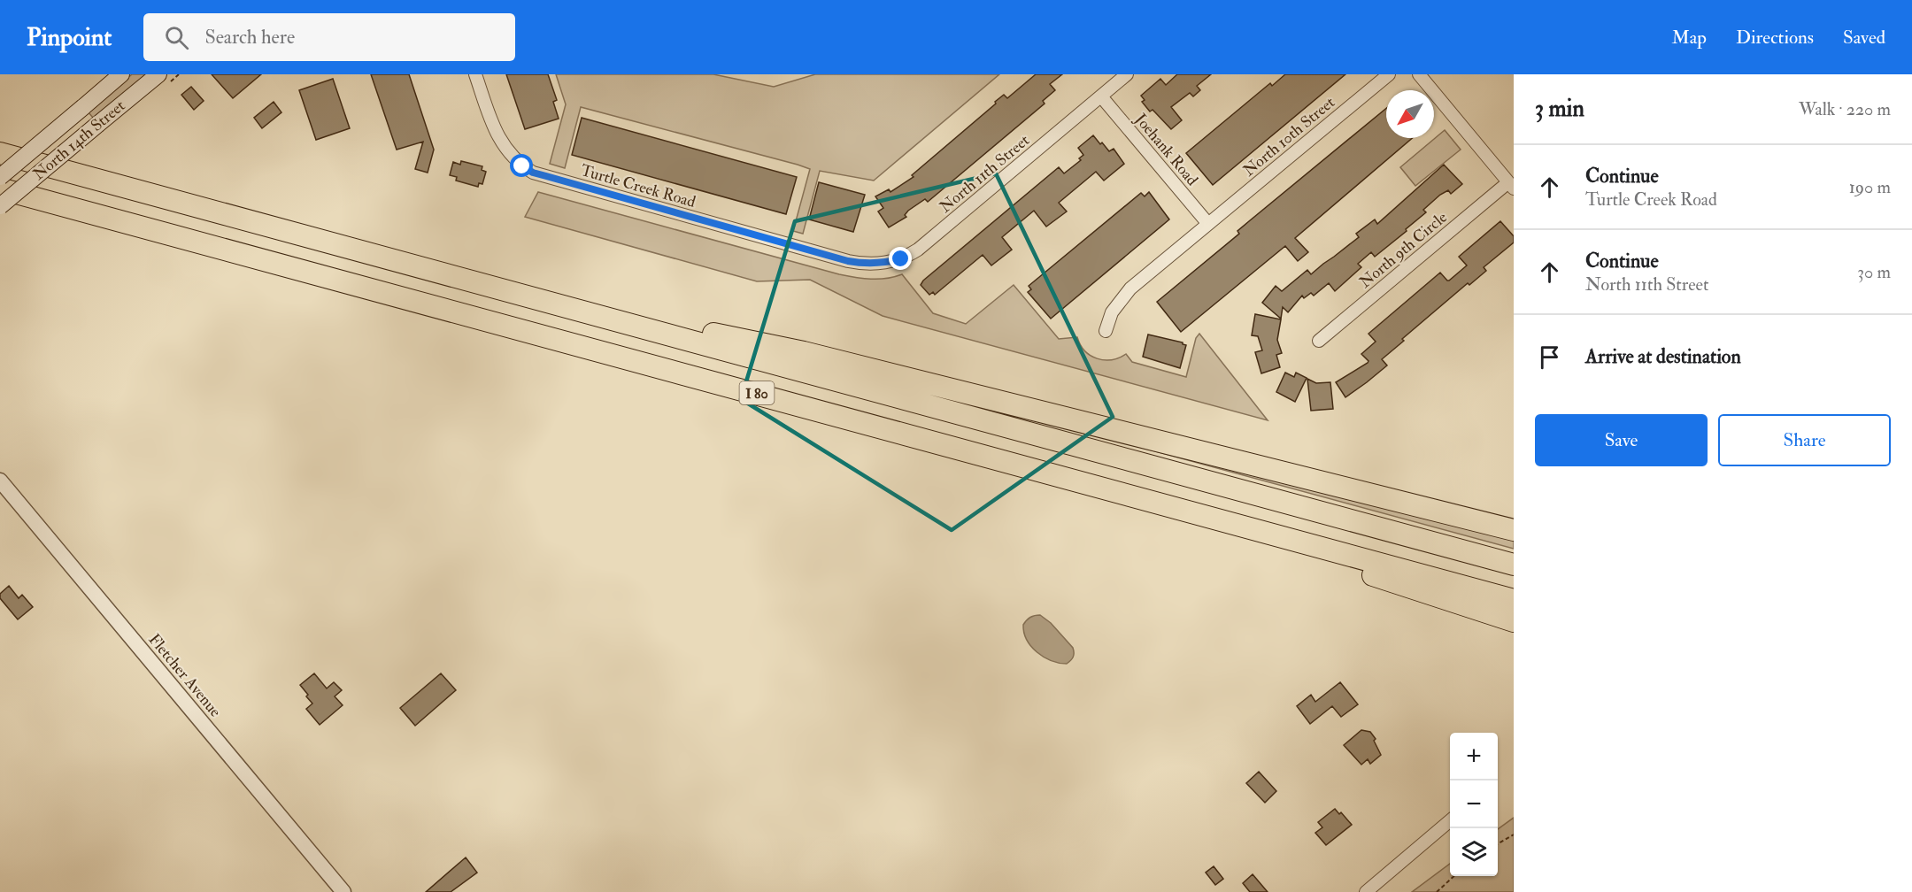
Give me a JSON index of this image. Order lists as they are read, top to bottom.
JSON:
{
  "streets": {
    "highway": ["I 80"],
    "main road": ["North 14th Street"],
    "street": [
      "North 10th Street",
      "Joehank Road",
      "North 11th Street",
      "Turtle Creek Road",
      "North 9th Circle",
      "Fletcher Avenue"
    ]
  },
  "crossings": [
    ["North 10th Street", "Joehank Road"],
    ["Joehank Road", "North 11th Street"],
    ["North 11th Street", "Turtle Creek Road"]
  ],
  "north": "bottom left",
  "page": {
    "header": "Pinpoint",
    "search": "Search here",
    "nav": ["Map", "Directions", "Saved"],
    "heading": ["3 min", "Walk · 220 m"],
    "list": [
      ["Continue", "Turtle Creek Road", "190 m"],
      ["Continue", "North 11th Street", "30 m"],
      "Arrive at destination"
    ],
    "buttons": ["Save", "Share"],
    "map_buttons": ["+", "−"]
  }
}
